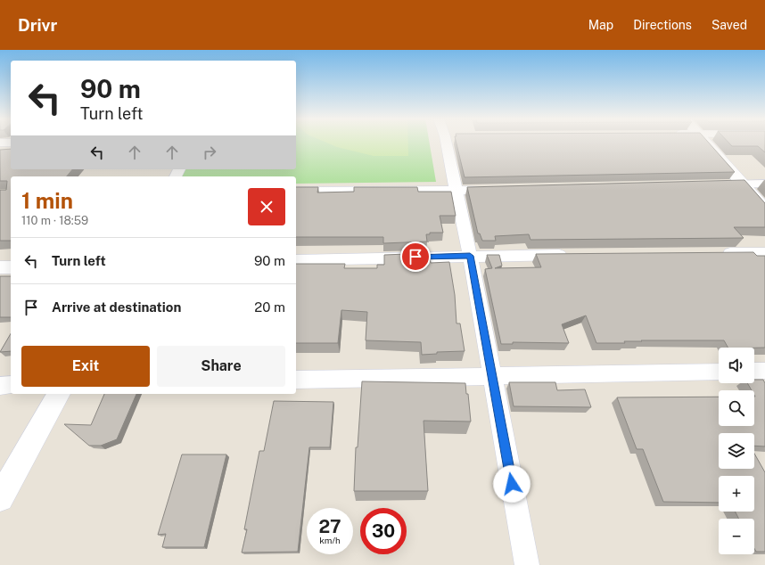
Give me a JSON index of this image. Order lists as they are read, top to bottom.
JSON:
{
  "page": {
    "header": "Drivr",
    "nav": ["Map", "Directions", "Saved"],
    "turn": ["90 m", "Turn left"],
    "heading": ["1 min", "110 m · 18:59"],
    "list": [
      {
        "name": "Turn left",
        "value": "90 m"
      },
      {
        "name": "Arrive at destination",
        "value": "20 m"
      }
    ],
    "buttons": ["Exit", "Share"],
    "map_buttons": ["+", "−"],
    "speed": "27 km/h",
    "limit": "30"
  }
}
